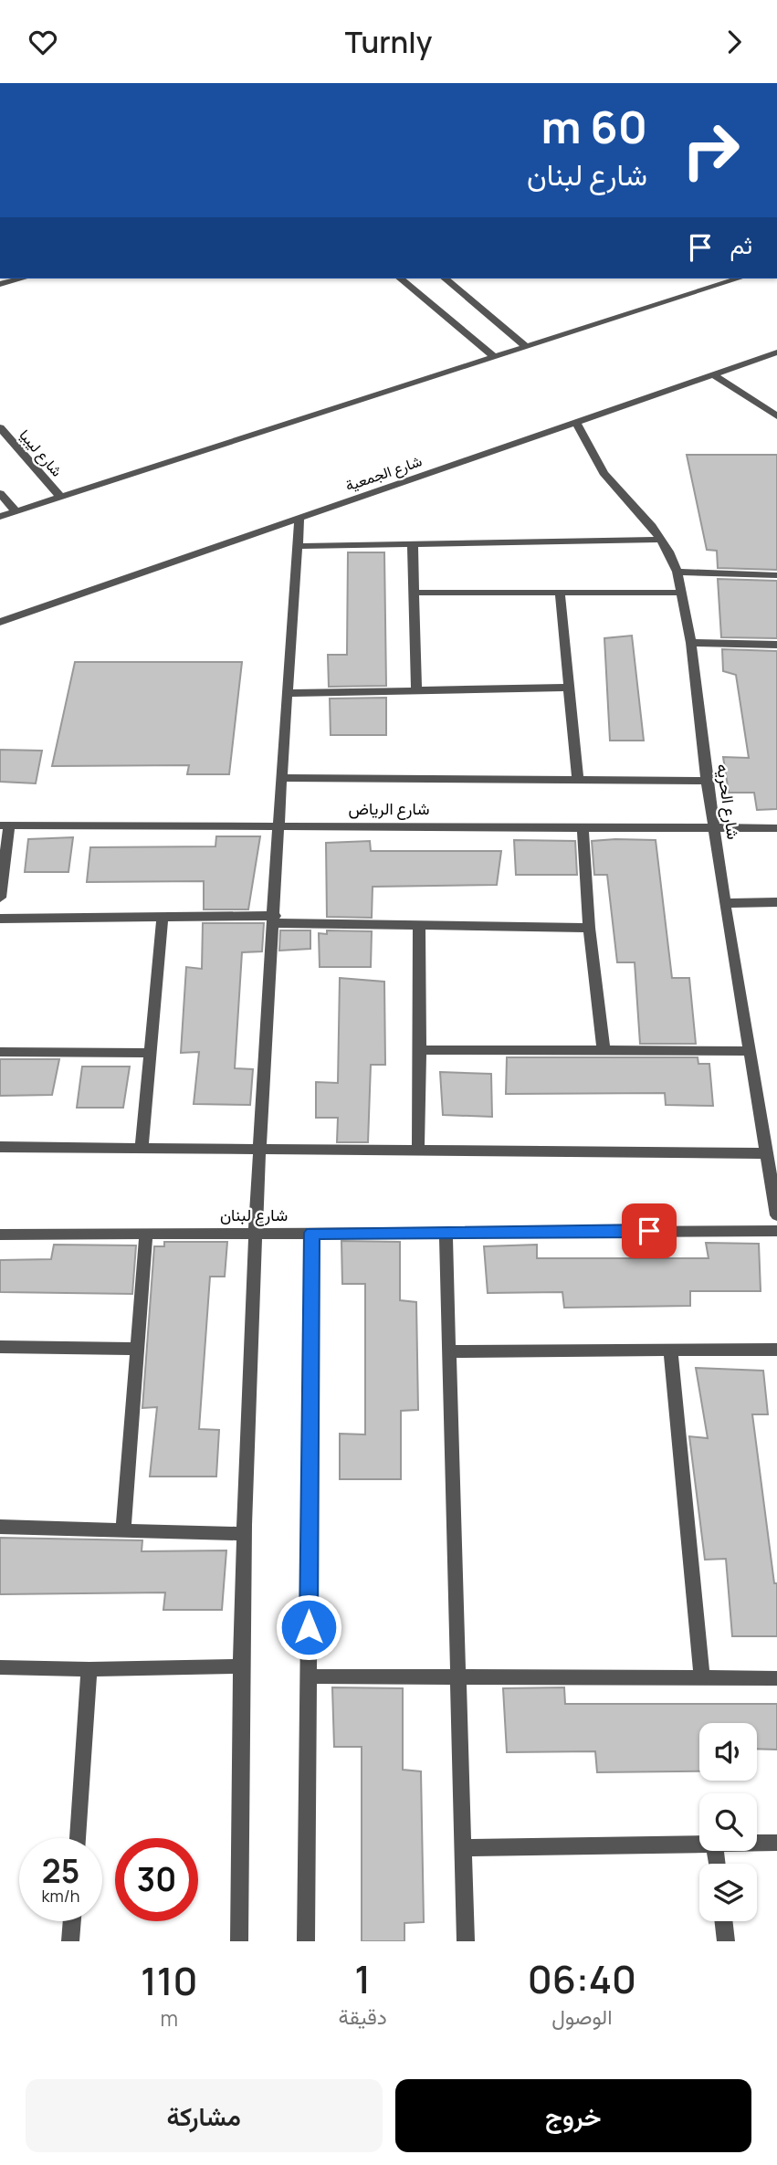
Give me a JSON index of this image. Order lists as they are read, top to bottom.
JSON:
{
  "streets": {
    "street": [
      "شارع ليبيا",
      "شارع الجمعية",
      "شارع الحريه",
      "شارع الرياض",
      "شارع لبنان"
    ]
  },
  "crossings": [
    ["شارع الجمعية", "شارع الحريه"],
    ["شارع الحريه", "شارع الرياض"]
  ],
  "page": {
    "header": "Turnly",
    "turn": ["60 m", "شارع لبنان"],
    "then": "ثم",
    "speed": "25 km/h",
    "limit": "30",
    "eta": [
      "06:40",
      "الوصول",
      "1",
      "دقيقة",
      "110",
      "m"
    ],
    "buttons": ["خروج", "مشاركة"]
  }
}
